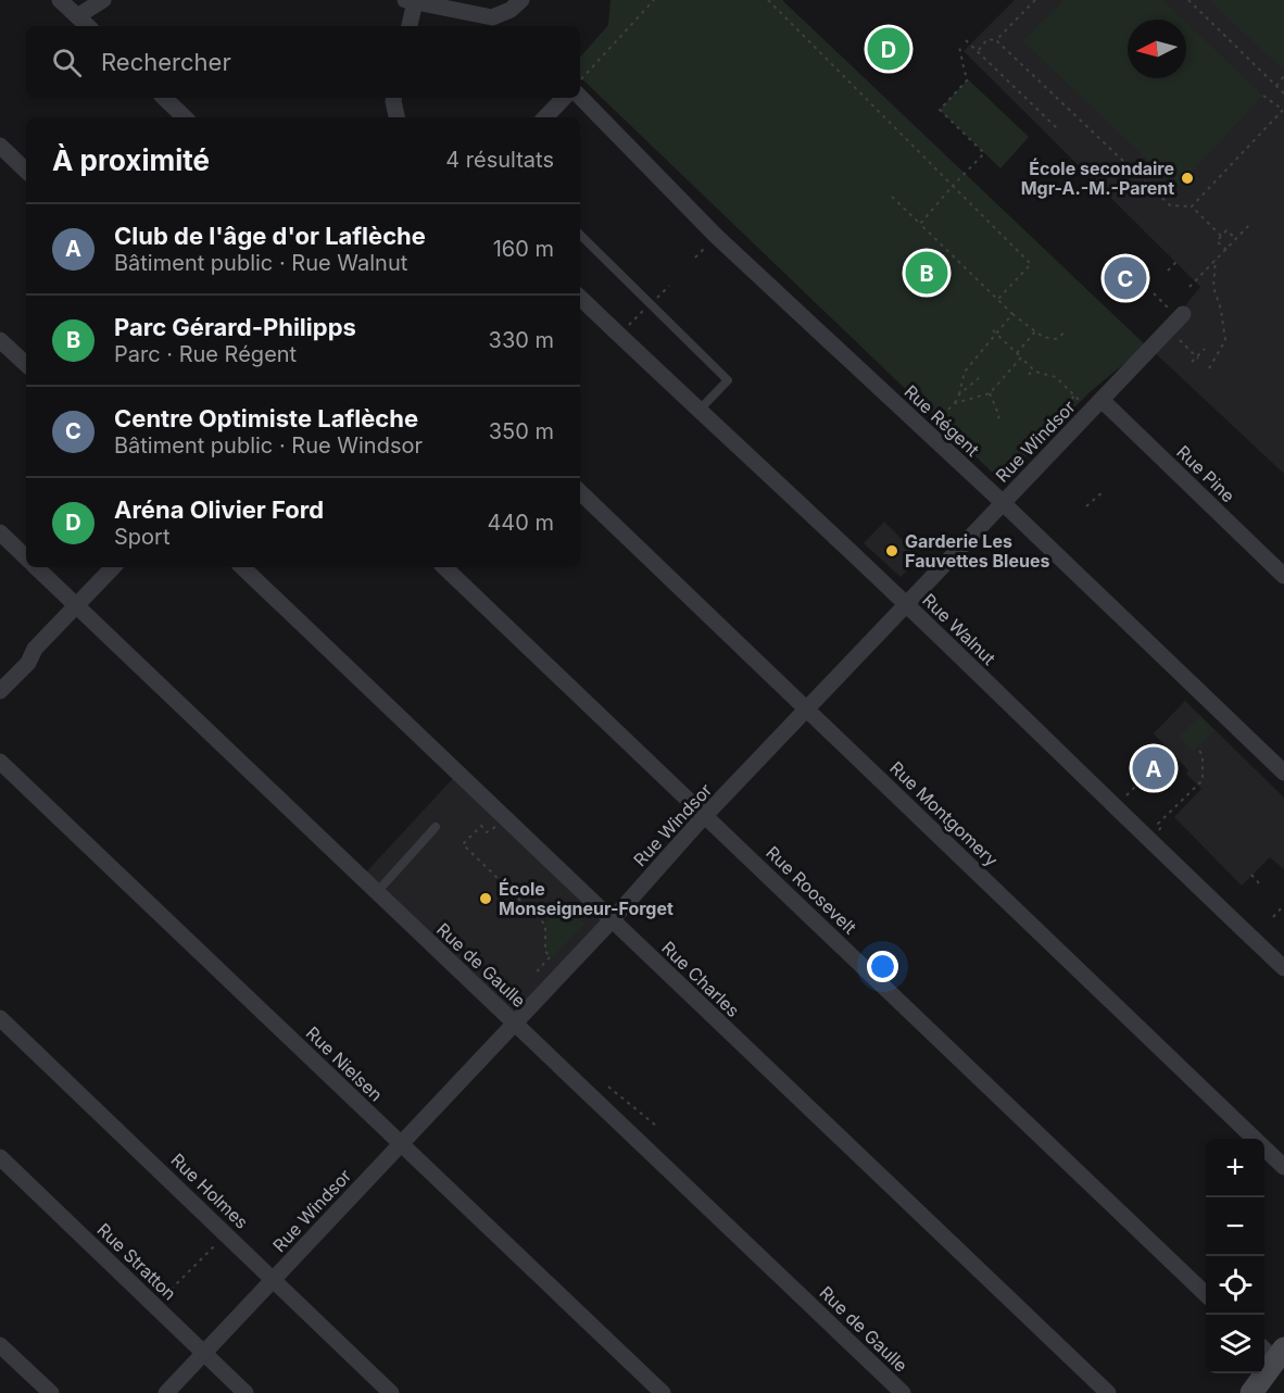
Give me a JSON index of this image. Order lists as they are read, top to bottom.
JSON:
{
  "streets": {
    "street": [
      "Rue Régent",
      "Rue Windsor",
      "Rue Pine",
      "Rue Walnut",
      "Rue Montgomery",
      "Rue Roosevelt",
      "Rue de Gaulle",
      "Rue Charles",
      "Rue Nielsen",
      "Rue Holmes",
      "Rue Stratton"
    ]
  },
  "crossings": [
    ["Rue Régent", "Rue Windsor"],
    ["Rue Windsor", "Rue Pine"],
    ["Rue Windsor", "Rue Walnut"],
    ["Rue Windsor", "Rue Montgomery"],
    ["Rue Windsor", "Rue Roosevelt"],
    ["Rue Windsor", "Rue de Gaulle"],
    ["Rue Windsor", "Rue Charles"],
    ["Rue Windsor", "Rue Nielsen"],
    ["Rue Windsor", "Rue Holmes"],
    ["Rue Windsor", "Rue Stratton"]
  ],
  "places": ["École secondaire Mgr-A.-M.-Parent", "Garderie Les Fauvettes Bleues", "École Monseigneur-Forget"],
  "north": "left",
  "page": {
    "pins": [
      "D",
      "B",
      "C",
      "A"
    ],
    "search": "Rechercher",
    "heading": ["À proximité", "4 résultats"],
    "list": [
      {
        "mark": "A",
        "name": "Club de l'âge d'or Laflèche",
        "note": "Bâtiment public · Rue Walnut",
        "value": "160 m"
      },
      {
        "mark": "B",
        "name": "Parc Gérard-Philipps",
        "note": "Parc · Rue Régent",
        "value": "330 m"
      },
      {
        "mark": "C",
        "name": "Centre Optimiste Laflèche",
        "note": "Bâtiment public · Rue Windsor",
        "value": "350 m"
      },
      {
        "mark": "D",
        "name": "Aréna Olivier Ford",
        "note": "Sport",
        "value": "440 m"
      }
    ],
    "map_buttons": ["+", "−"]
  }
}
